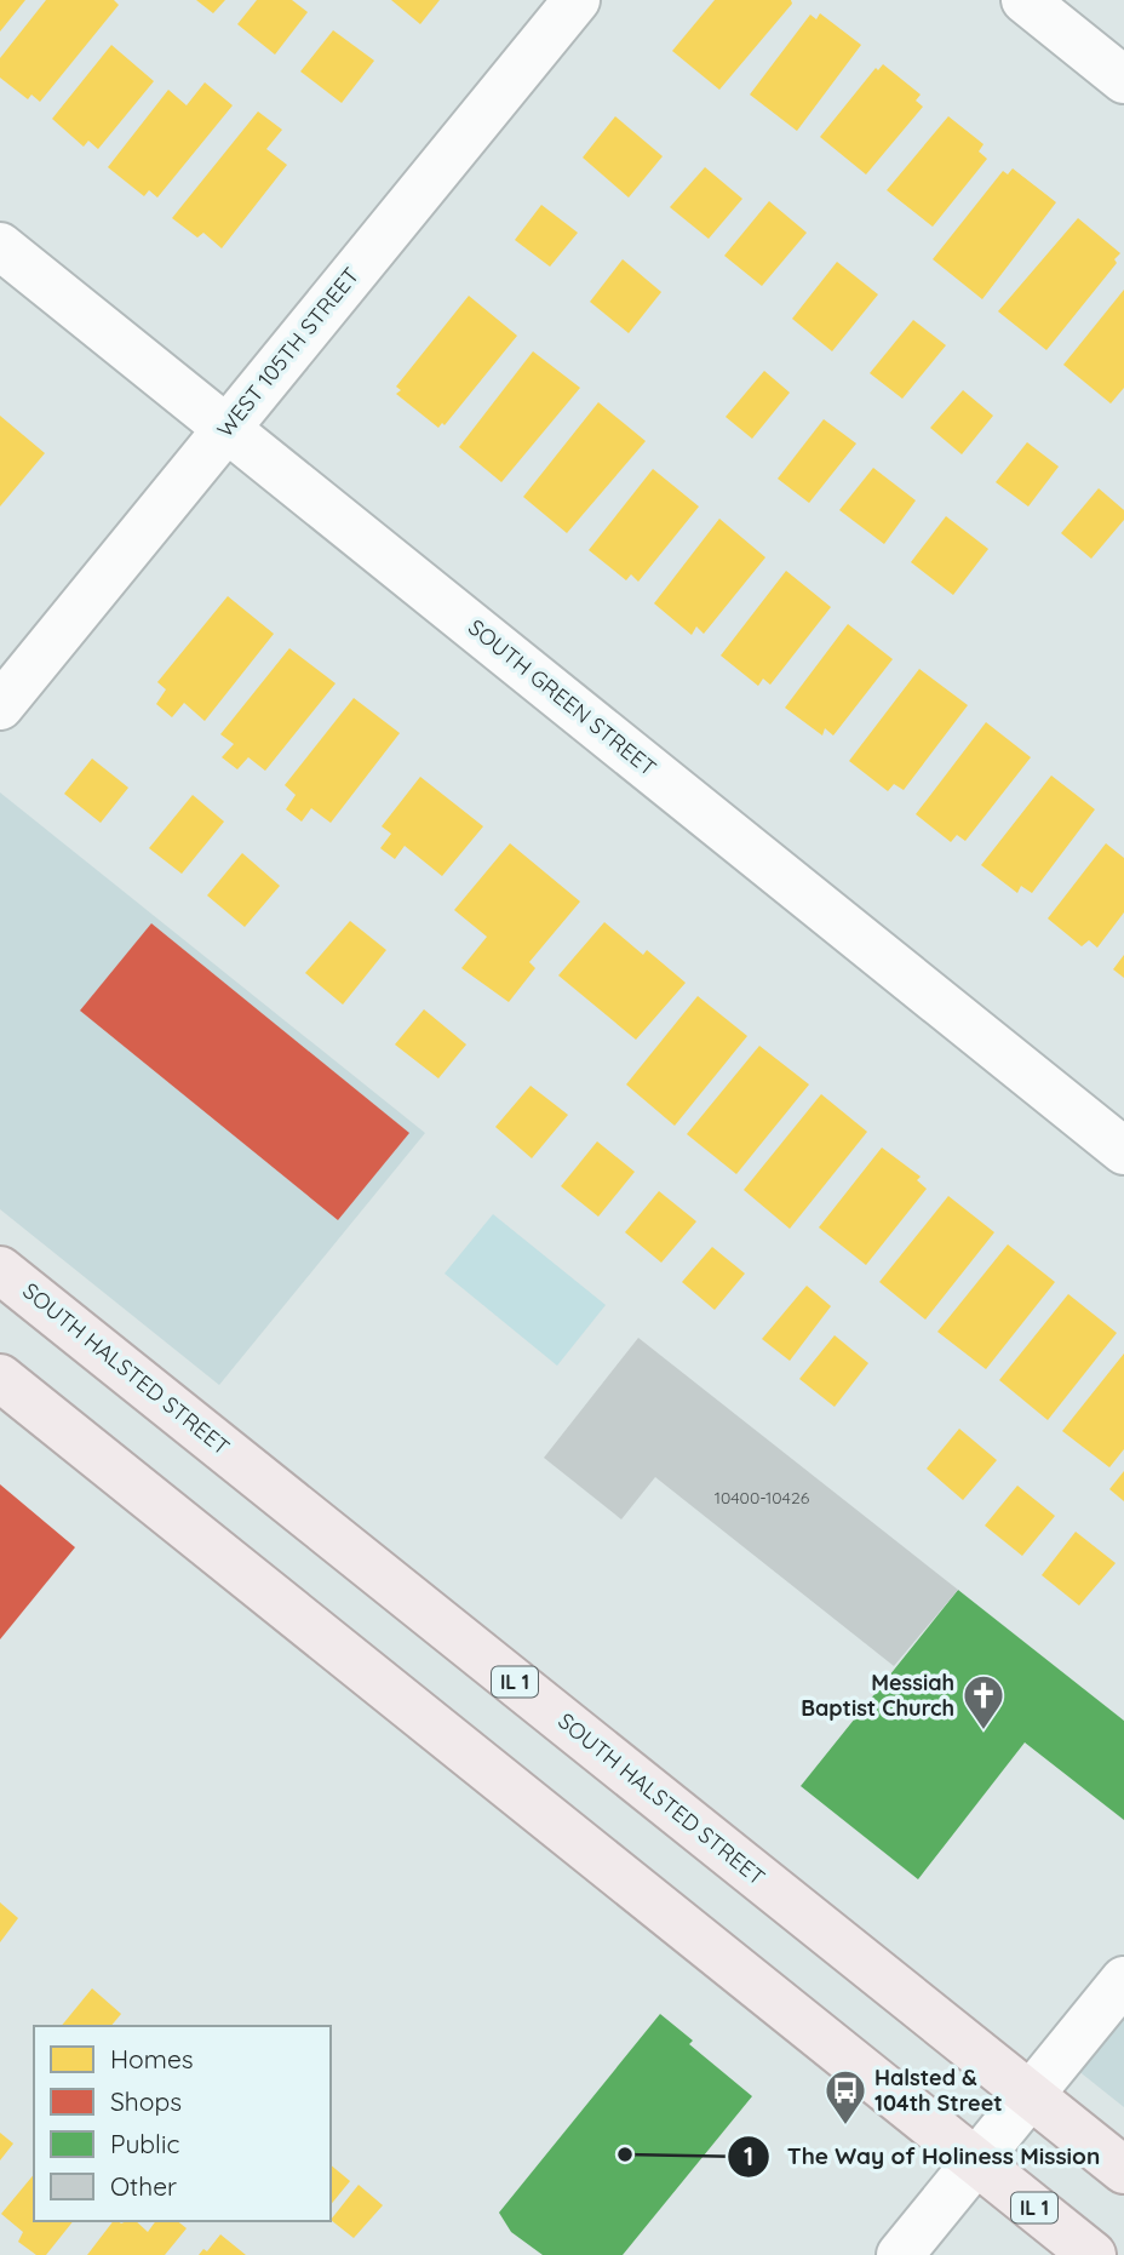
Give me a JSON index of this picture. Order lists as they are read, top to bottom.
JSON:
{
  "streets": {
    "main road": ["SOUTH HALSTED STREET", "IL 1"],
    "street": ["WEST 105TH STREET", "SOUTH GREEN STREET"]
  },
  "crossings": [
    ["WEST 105TH STREET", "SOUTH GREEN STREET"]
  ],
  "places": {
    "church": ["Messiah Baptist Church"],
    "bus stop": ["Halsted & 104th Street"],
    "other": ["The Way of Holiness Mission"]
  },
  "house_numbers": ["10400-10426"],
  "legend": [
    "Homes",
    "Shops",
    "Public",
    "Other"
  ]
}
